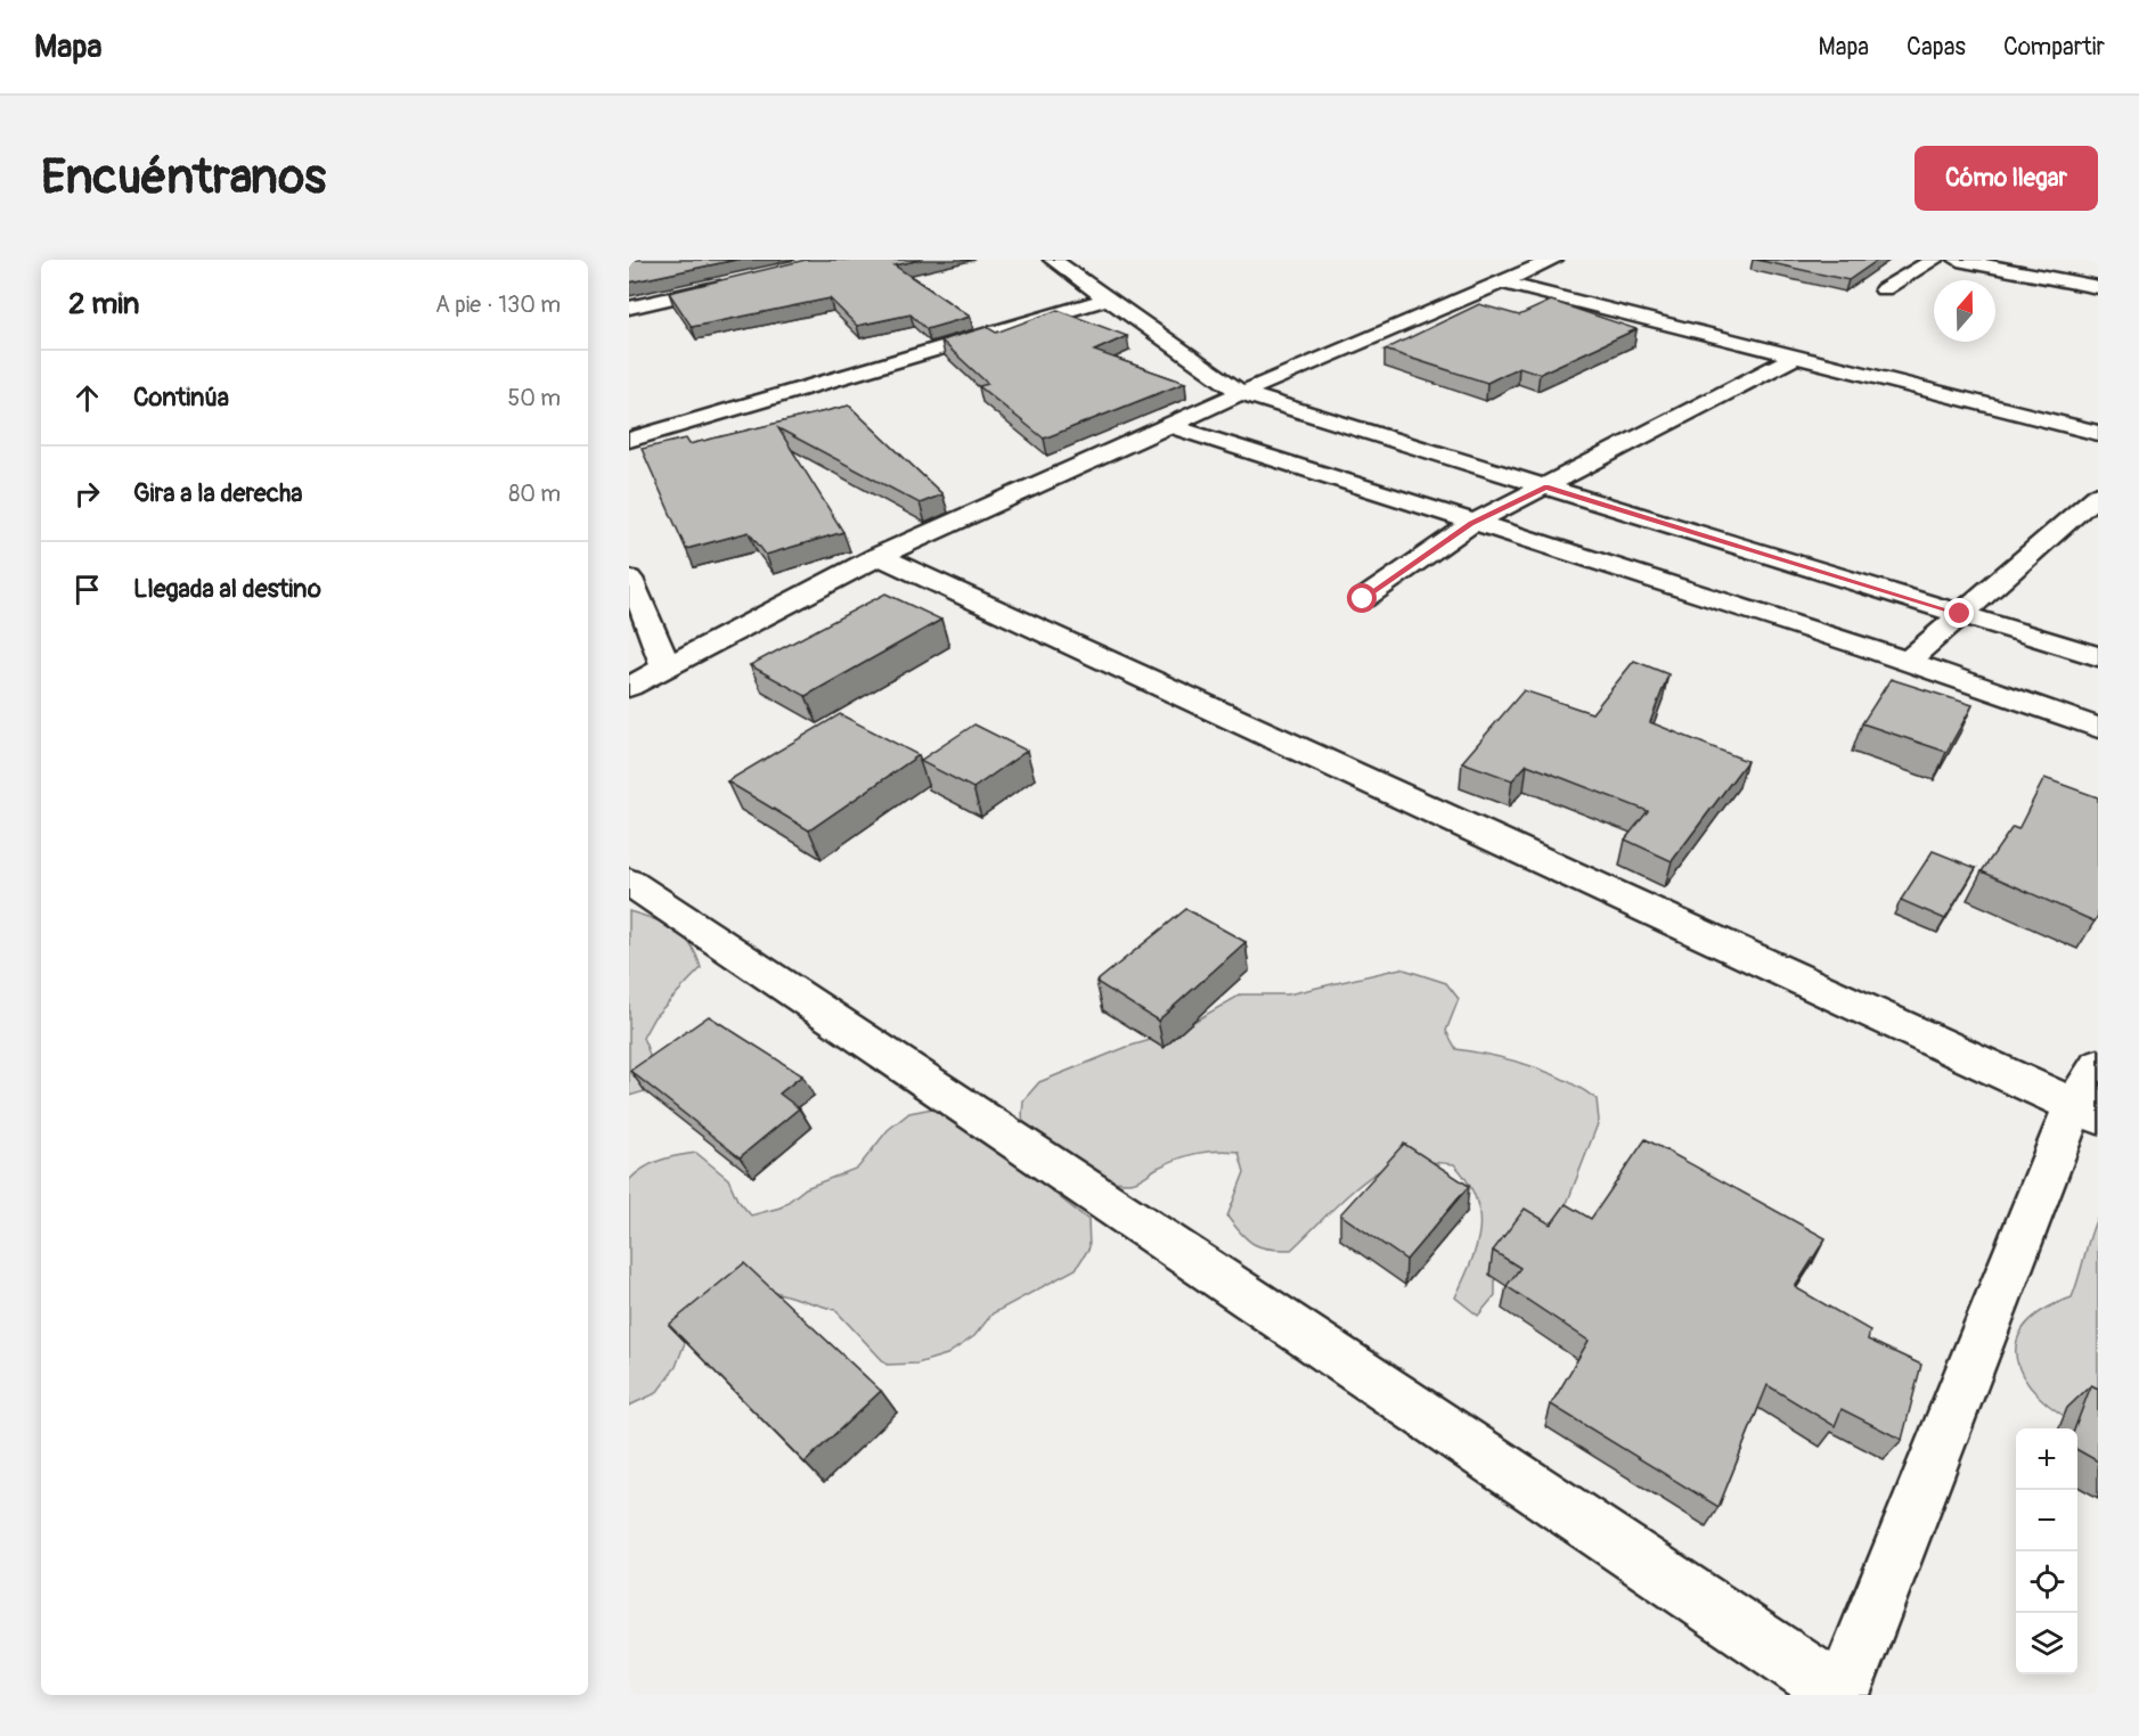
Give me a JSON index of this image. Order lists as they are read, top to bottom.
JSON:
{
  "north": "top",
  "page": {
    "header": "Mapa",
    "nav": ["Mapa", "Capas", "Compartir"],
    "buttons": "Cómo llegar",
    "title": "Encuéntranos",
    "heading": ["2 min", "A pie · 130 m"],
    "list": [
      ["Continúa", "50 m"],
      ["Gira a la derecha", "80 m"],
      "Llegada al destino"
    ],
    "map_buttons": ["+", "−"]
  }
}
